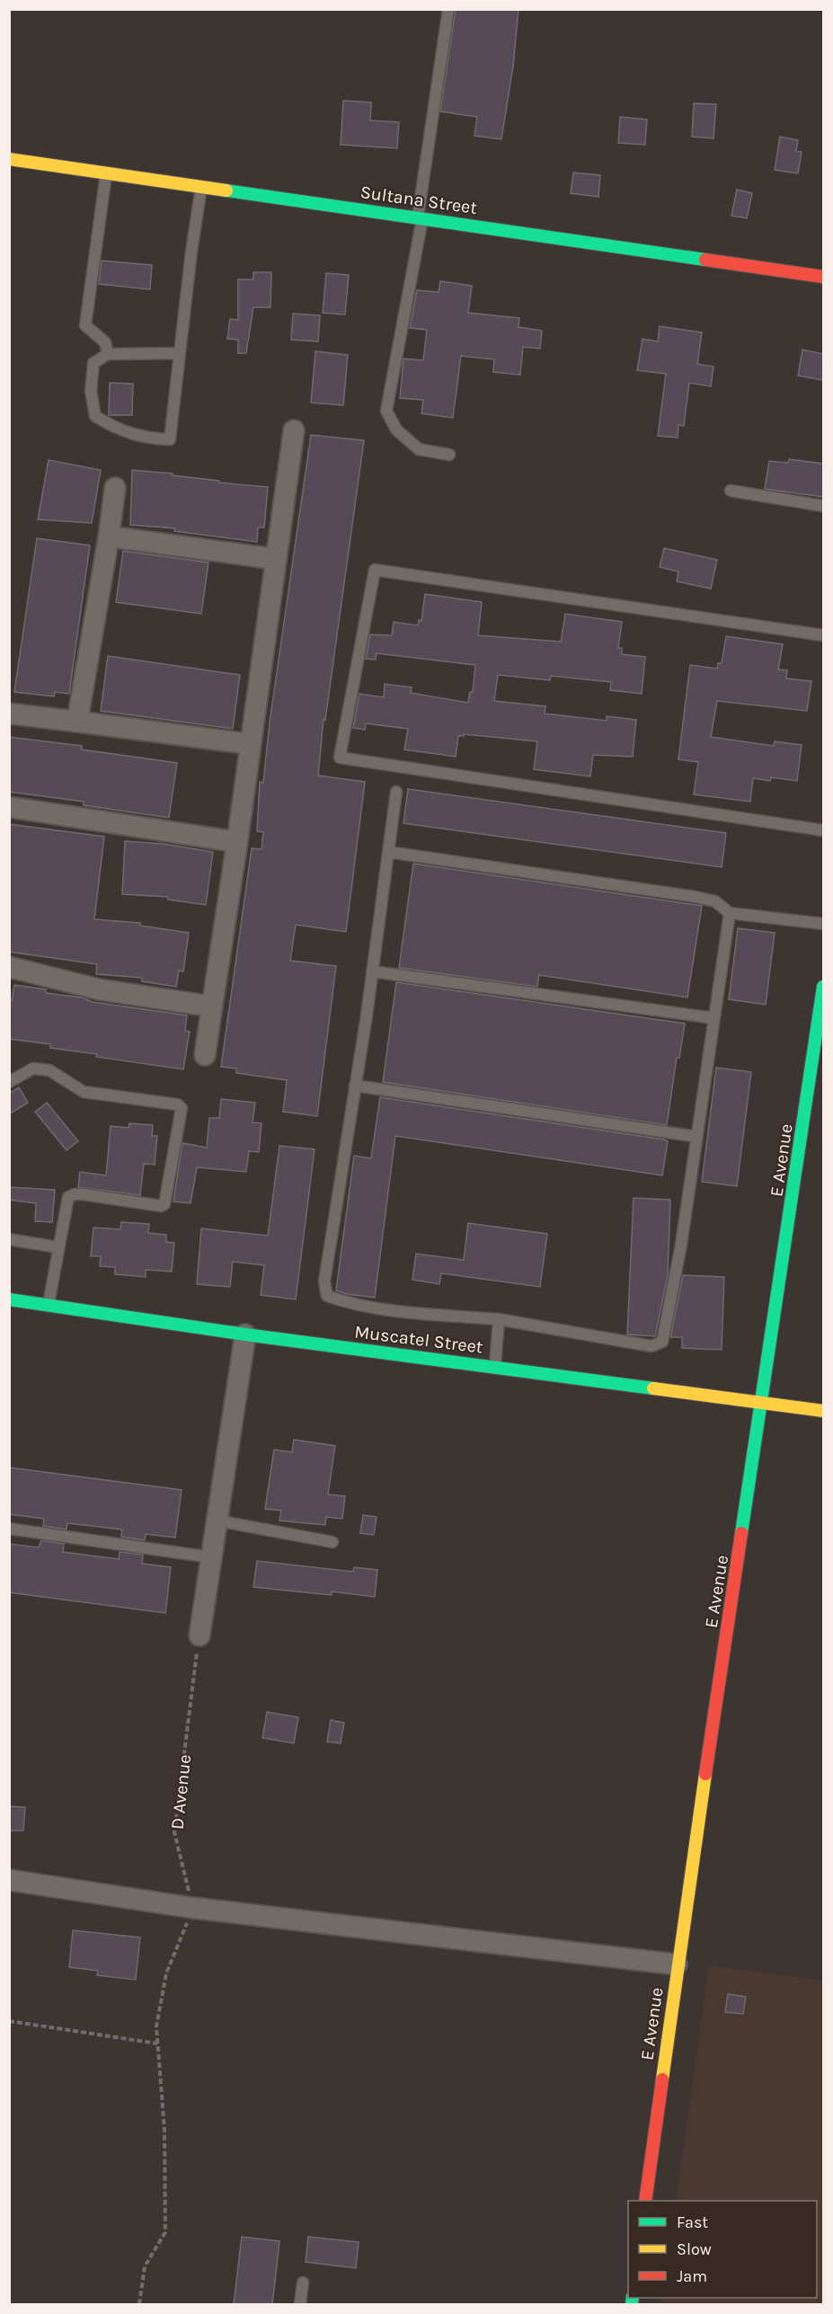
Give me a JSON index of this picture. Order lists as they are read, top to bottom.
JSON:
{
  "streets": {
    "street": ["Sultana Street", "E Avenue", "Muscatel Street"],
    "path": ["D Avenue"]
  },
  "crossings": [
    ["E Avenue", "Muscatel Street"]
  ],
  "legend": ["Fast", "Slow", "Jam"]
}
